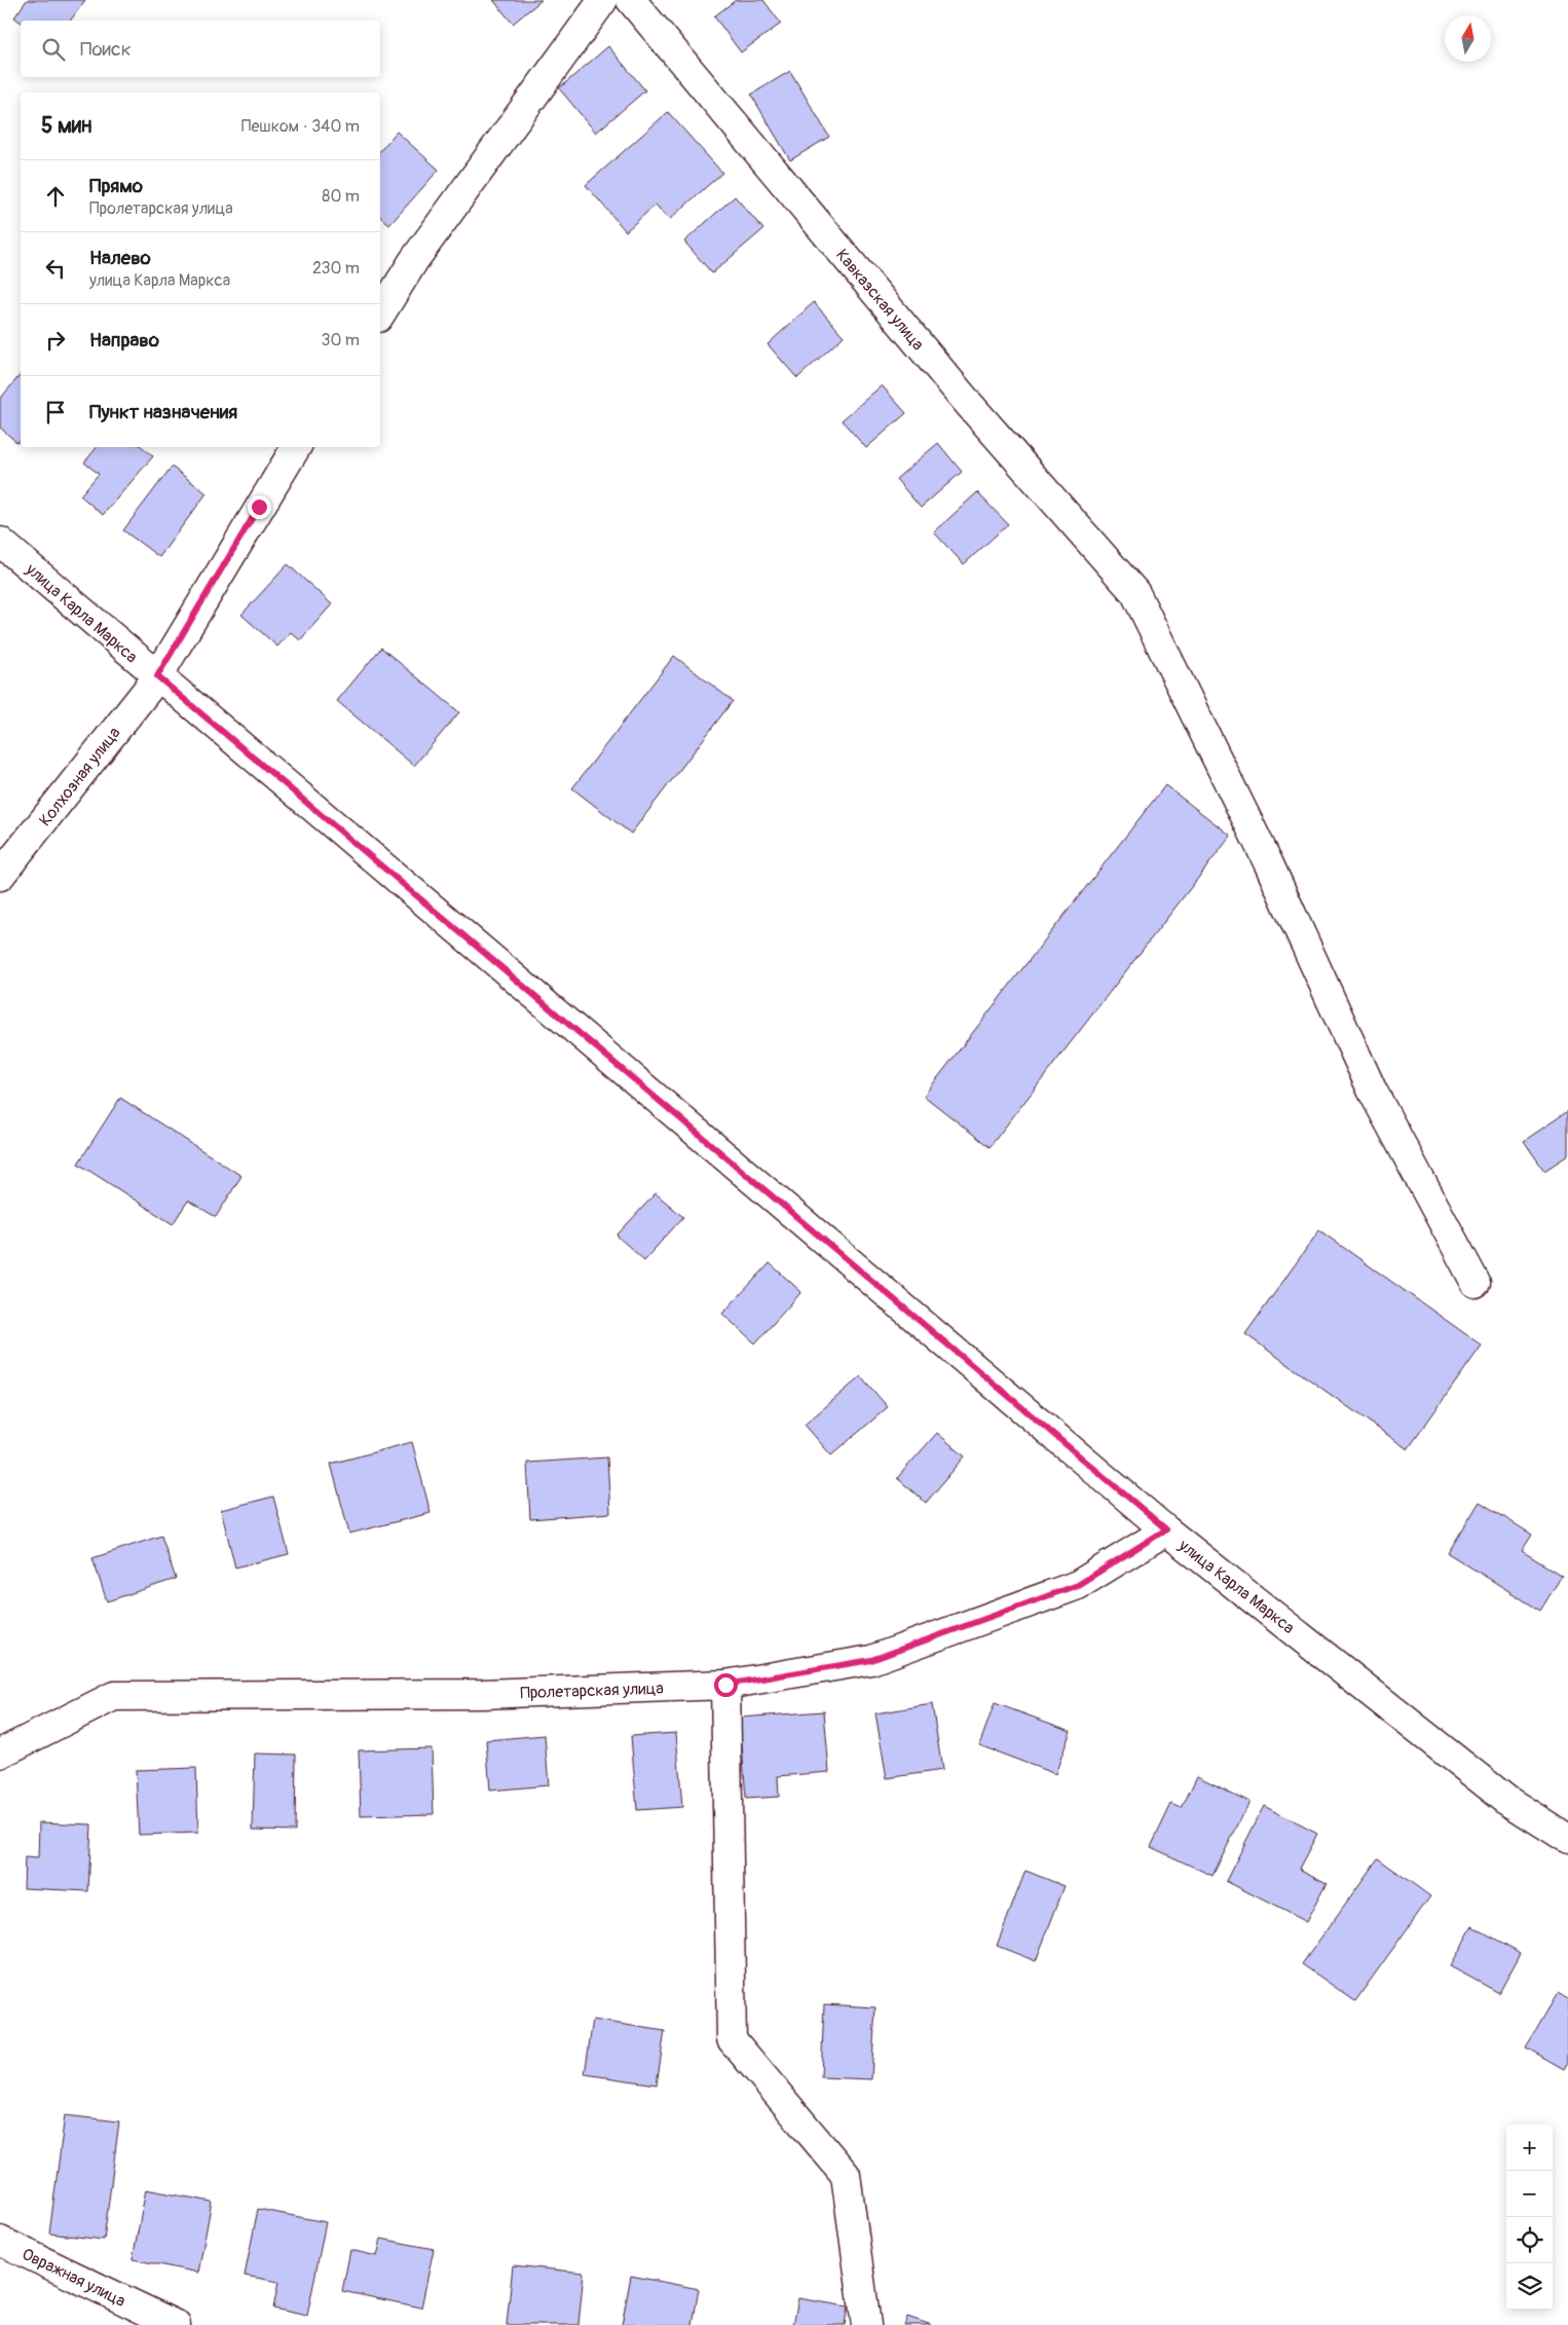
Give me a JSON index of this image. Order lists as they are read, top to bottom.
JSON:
{
  "streets": {
    "street": [
      "Кавказская улица",
      "улица Карла Маркса",
      "Колхозная улица",
      "Пролетарская улица",
      "Овражная улица"
    ]
  },
  "crossings": [
    ["улица Карла Маркса", "Колхозная улица"],
    ["улица Карла Маркса", "Пролетарская улица"]
  ],
  "north": "top",
  "page": {
    "search": "Поиск",
    "heading": ["5 мин", "Пешком · 340 m"],
    "list": [
      ["Прямо", "Пролетарская улица", "80 m"],
      ["Налево", "улица Карла Маркса", "230 m"],
      ["Направо", "30 m"],
      "Пункт назначения"
    ],
    "map_buttons": ["+", "−"]
  }
}
